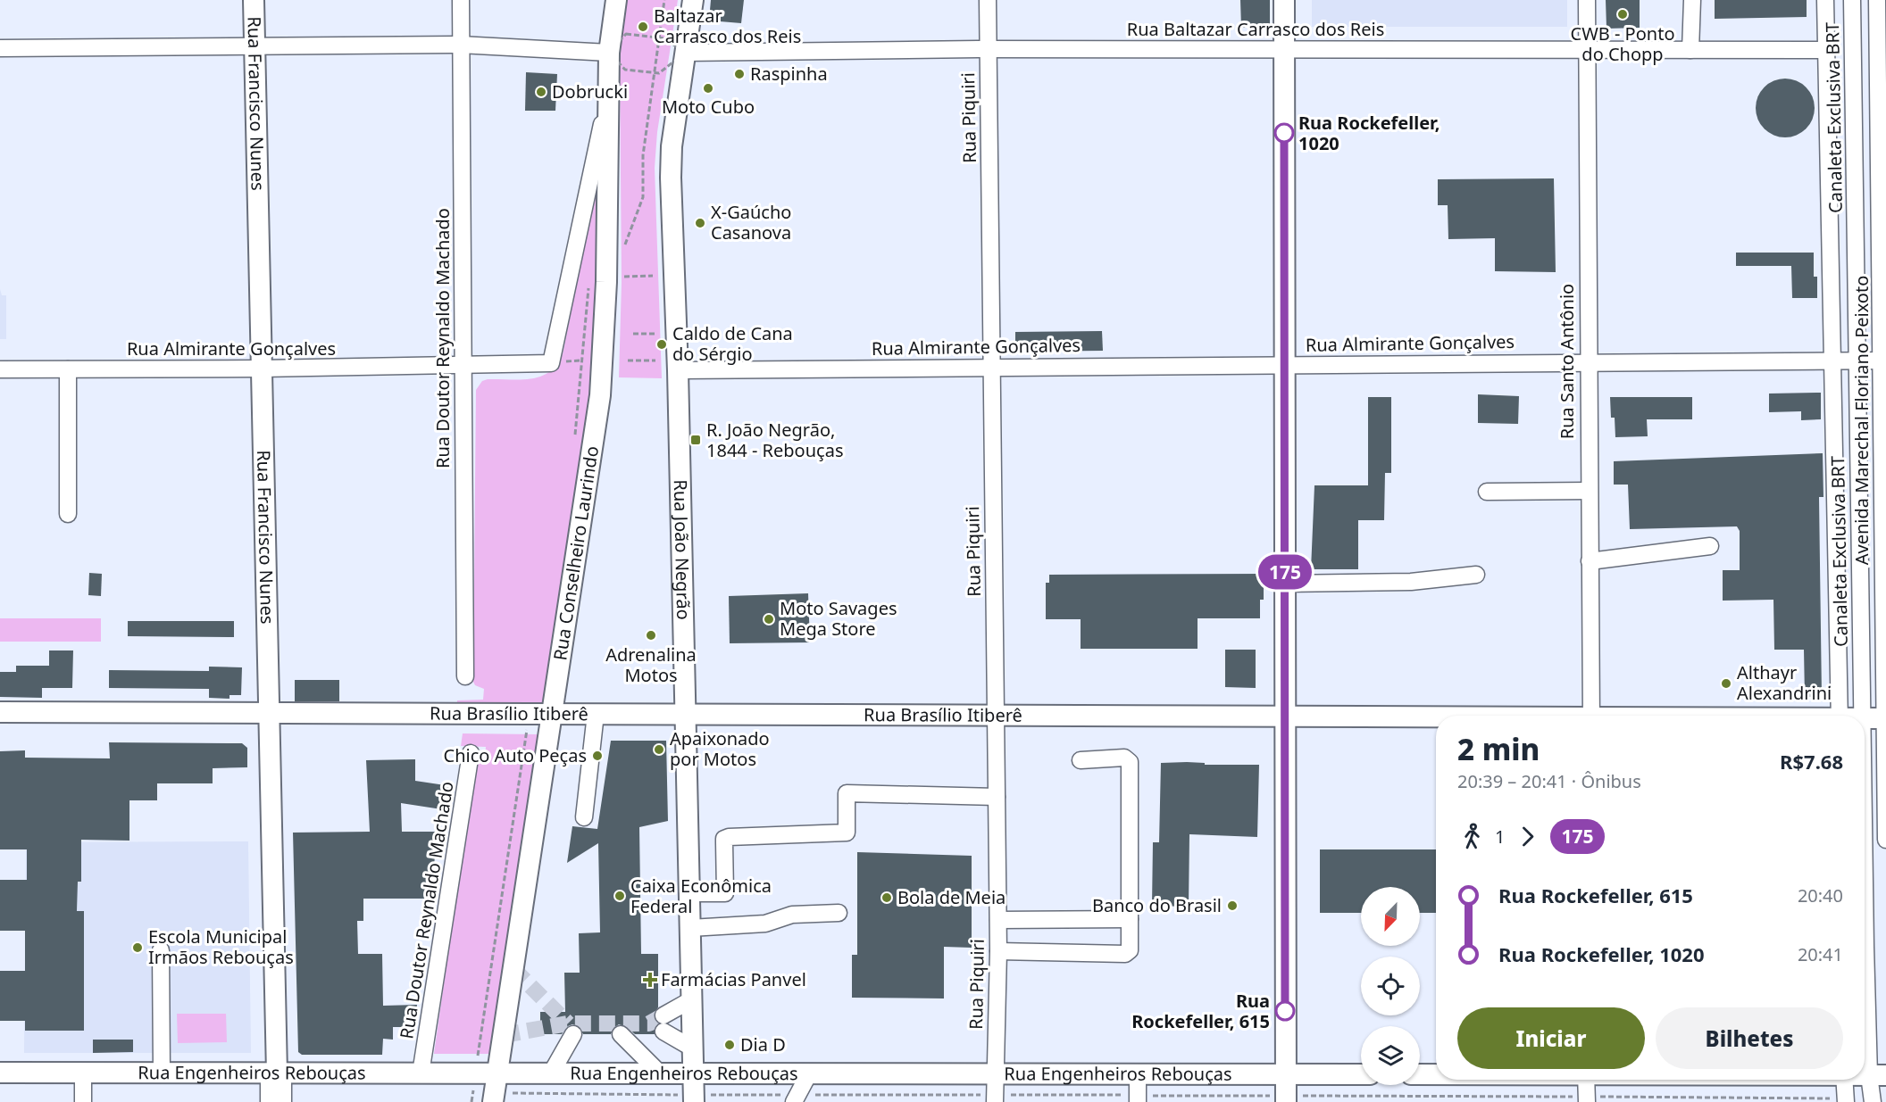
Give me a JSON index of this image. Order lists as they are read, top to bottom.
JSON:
{
  "streets": {
    "main road": [
      "Rua Francisco Nunes",
      "Rua João Negrão",
      "Rua Conselheiro Laurindo",
      "Rua Brasílio Itiberê",
      "Rua Engenheiros Rebouças"
    ],
    "street": [
      "Rua Baltazar Carrasco dos Reis",
      "Rua Piquiri",
      "Canaleta Exclusiva BRT",
      "Rua Doutor Reynaldo Machado",
      "Rua Almirante Gonçalves",
      "Rua Santo Antônio",
      "Avenida Marechal Floriano Peixoto"
    ]
  },
  "crossings": [
    ["Rua Baltazar Carrasco dos Reis", "Rua Piquiri"],
    ["Rua Baltazar Carrasco dos Reis", "Rua Santo Antônio"],
    ["Rua Baltazar Carrasco dos Reis", "Avenida Marechal Floriano Peixoto"],
    ["Rua Baltazar Carrasco dos Reis", "Rua João Negrão"],
    ["Rua Francisco Nunes", "Rua Almirante Gonçalves"],
    ["Rua Francisco Nunes", "Rua Brasílio Itiberê"],
    ["Rua Francisco Nunes", "Rua Engenheiros Rebouças"],
    ["Rua Piquiri", "Rua Almirante Gonçalves"],
    ["Rua Piquiri", "Rua Brasílio Itiberê"],
    ["Rua Piquiri", "Rua Engenheiros Rebouças"],
    ["Canaleta Exclusiva BRT", "Rua Almirante Gonçalves"],
    ["Rua Doutor Reynaldo Machado", "Rua Almirante Gonçalves"],
    ["Rua Doutor Reynaldo Machado", "Rua Engenheiros Rebouças"],
    ["Rua Almirante Gonçalves", "Rua Santo Antônio"],
    ["Rua Almirante Gonçalves", "Avenida Marechal Floriano Peixoto"],
    ["Rua Almirante Gonçalves", "Rua João Negrão"],
    ["Rua Almirante Gonçalves", "Rua Conselheiro Laurindo"],
    ["Avenida Marechal Floriano Peixoto", "Rua Brasílio Itiberê"],
    ["Rua João Negrão", "Rua Brasílio Itiberê"],
    ["Rua João Negrão", "Rua Engenheiros Rebouças"],
    ["Rua Conselheiro Laurindo", "Rua Brasílio Itiberê"],
    ["Rua Conselheiro Laurindo", "Rua Engenheiros Rebouças"]
  ],
  "places": {
    "other": [
      "CWB - Ponto do Chopp",
      "Baltazar Carrasco dos Reis",
      "Raspinha",
      "Moto Cubo",
      "Dobrucki",
      "Rua Rockefeller, 1020",
      "X-Gaúcho Casanova",
      "Caldo de Cana do Sérgio",
      "Moto Savages Mega Store",
      "Adrenalina Motos",
      "Althayr Alexandrini",
      "Apaixonado por Motos",
      "Chico Auto Peças",
      "Caixa Econômica Federal",
      "Bola de Meia",
      "Banco do Brasil",
      "Escola Municipal Irmãos Rebouças",
      "Rua Rockefeller, 615",
      "Dia D"
    ],
    "transit": ["R. João Negrão, 1844 - Rebouças"],
    "health": ["Farmácias Panvel"]
  },
  "lines": ["bus line 175"],
  "north": "bottom left",
  "page": {
    "on_map": "175",
    "heading": ["2 min", "20:39 – 20:41 · Ônibus", "R$7.68"],
    "legs": ["1", "175"],
    "list": [
      {
        "name": "Rua Rockefeller, 615",
        "value": "20:40"
      },
      {
        "name": "Rua Rockefeller, 1020",
        "value": "20:41"
      }
    ],
    "buttons": ["Iniciar", "Bilhetes"]
  }
}
